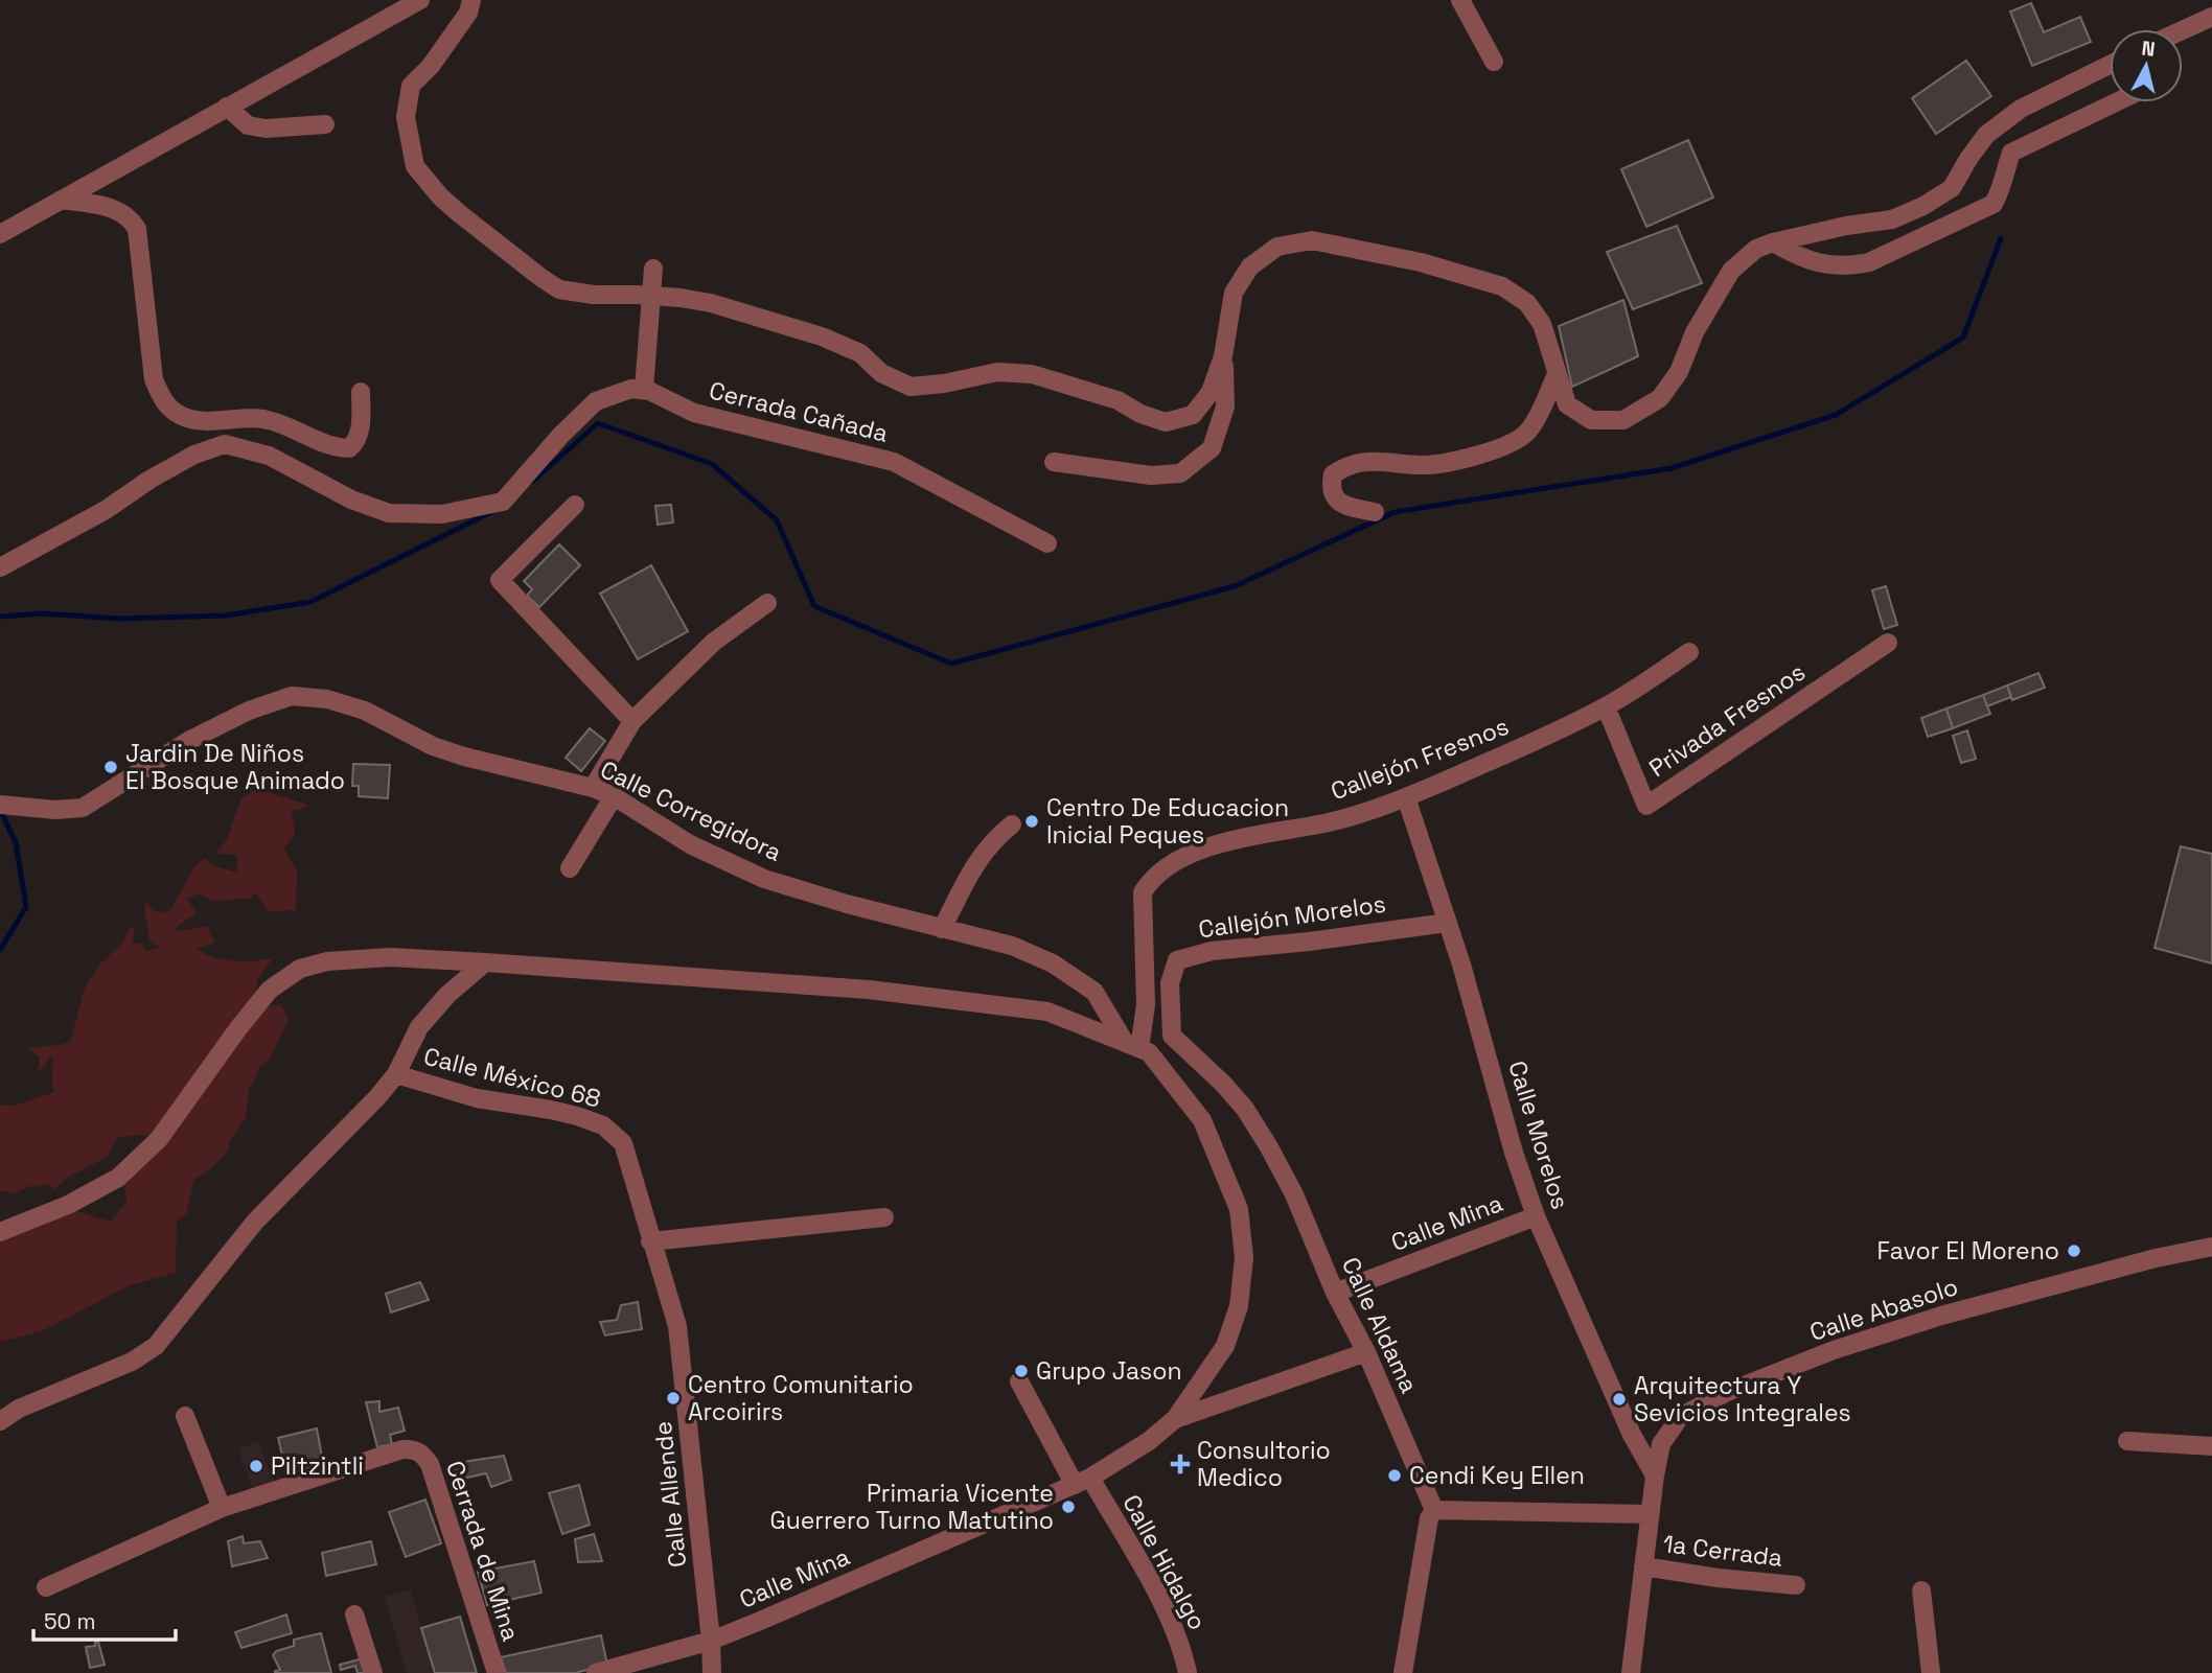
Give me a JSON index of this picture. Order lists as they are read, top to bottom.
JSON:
{
  "streets": {
    "street": [
      "Cerrada Cañada",
      "Privada Fresnos",
      "Callejón Fresnos",
      "Calle Corregidora",
      "Callejón Morelos",
      "Calle México 68",
      "Calle Morelos",
      "Calle Mina",
      "Calle Abasolo",
      "Calle Aldama",
      "Calle Allende",
      "Cerrada de Mina",
      "1a Cerrada",
      "Calle Hidalgo"
    ]
  },
  "crossings": [
    ["Privada Fresnos", "Callejón Fresnos"],
    ["Callejón Fresnos", "Calle Corregidora"],
    ["Callejón Fresnos", "Calle Morelos"],
    ["Calle Corregidora", "Calle Mina"],
    ["Callejón Morelos", "Calle Morelos"],
    ["Callejón Morelos", "Calle Aldama"],
    ["Calle México 68", "Calle Allende"],
    ["Calle Morelos", "Calle Mina"],
    ["Calle Morelos", "Calle Abasolo"],
    ["Calle Mina", "Calle Aldama"],
    ["Calle Mina", "Calle Allende"],
    ["Calle Mina", "Calle Hidalgo"],
    ["Calle Abasolo", "1a Cerrada"]
  ],
  "places": {
    "other": [
      "Jardin De Niños El Bosque Animado",
      "Centro De Educacion Inicial Peques",
      "Favor El Moreno",
      "Grupo Jason",
      "Centro Comunitario Arcoirirs",
      "Arquitectura Y Sevicios Integrales",
      "Piltzintli",
      "Cendi Key Ellen",
      "Primaria Vicente Guerrero Turno Matutino"
    ],
    "health": ["Consultorio Medico"]
  },
  "scale_bar": "50 m",
  "north": "top"
}
